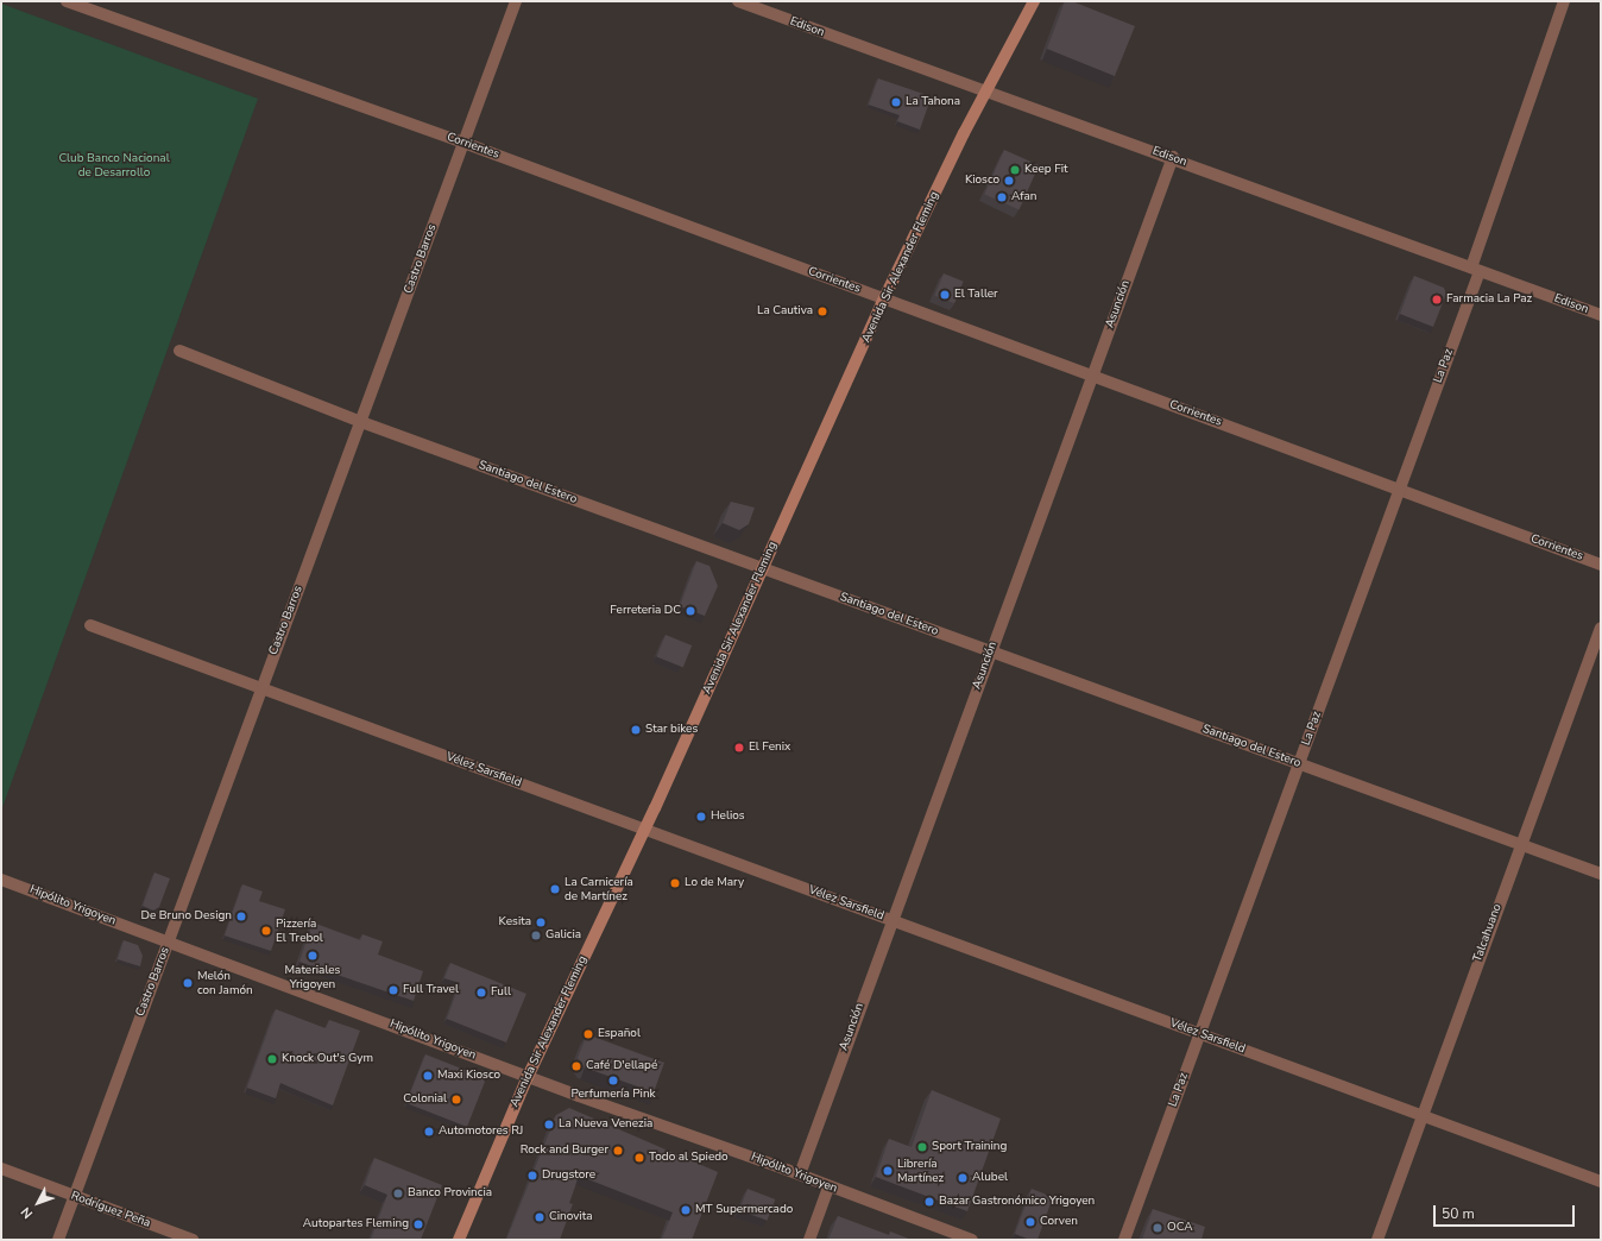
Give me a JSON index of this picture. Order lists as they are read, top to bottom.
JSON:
{
  "streets": {
    "main road": ["Avenida Sir Alexander Fleming"],
    "street": [
      "Edison",
      "Corrientes",
      "Castro Barros",
      "Asunción",
      "La Paz",
      "Santiago del Estero",
      "Vélez Sarsfield",
      "Hipólito Yrigoyen",
      "Talcahuano",
      "Rodríguez Peña"
    ]
  },
  "crossings": [
    ["Edison", "Avenida Sir Alexander Fleming"],
    ["Edison", "Asunción"],
    ["Edison", "La Paz"],
    ["Corrientes", "Castro Barros"],
    ["Corrientes", "Avenida Sir Alexander Fleming"],
    ["Corrientes", "Asunción"],
    ["Corrientes", "La Paz"],
    ["Castro Barros", "Santiago del Estero"],
    ["Castro Barros", "Vélez Sarsfield"],
    ["Castro Barros", "Hipólito Yrigoyen"],
    ["Castro Barros", "Rodríguez Peña"],
    ["Avenida Sir Alexander Fleming", "Santiago del Estero"],
    ["Avenida Sir Alexander Fleming", "Vélez Sarsfield"],
    ["Avenida Sir Alexander Fleming", "Hipólito Yrigoyen"],
    ["Asunción", "Santiago del Estero"],
    ["Asunción", "Vélez Sarsfield"],
    ["Asunción", "Hipólito Yrigoyen"],
    ["La Paz", "Santiago del Estero"],
    ["La Paz", "Vélez Sarsfield"],
    ["Santiago del Estero", "Talcahuano"],
    ["Vélez Sarsfield", "Talcahuano"]
  ],
  "parks": ["Club Banco Nacional de Desarrollo"],
  "places": [
    "La Tahona",
    "Keep Fit",
    "Kiosco",
    "Afan",
    "El Taller",
    "Farmacia La Paz",
    "La Cautiva",
    "Ferreteria DC",
    "Star bikes",
    "El Fenix",
    "Helios",
    "Lo de Mary",
    "La Carnicería de Martínez",
    "De Bruno Design",
    "Kesita",
    "Pizzería El Trebol",
    "Galicia",
    "Materiales Yrigoyen",
    "Melón con Jamón",
    "Full Travel",
    "Full",
    "Español",
    "Knock Out's Gym",
    "Café D'ellapé",
    "Maxi Kiosco",
    "Perfumería Pink",
    "Colonial",
    "La Nueva Venezia",
    "Automotores RJ",
    "Sport Training",
    "Rock and Burger",
    "Todo al Spiedo",
    "Librería Martínez",
    "Drugstore",
    "Alubel",
    "Banco Provincia",
    "Bazar Gastronómico Yrigoyen",
    "MT Supermercado",
    "Cinovita",
    "Corven",
    "Autopartes Fleming",
    "OCA"
  ],
  "scale_bar": "50 m",
  "north": "bottom left"
}
